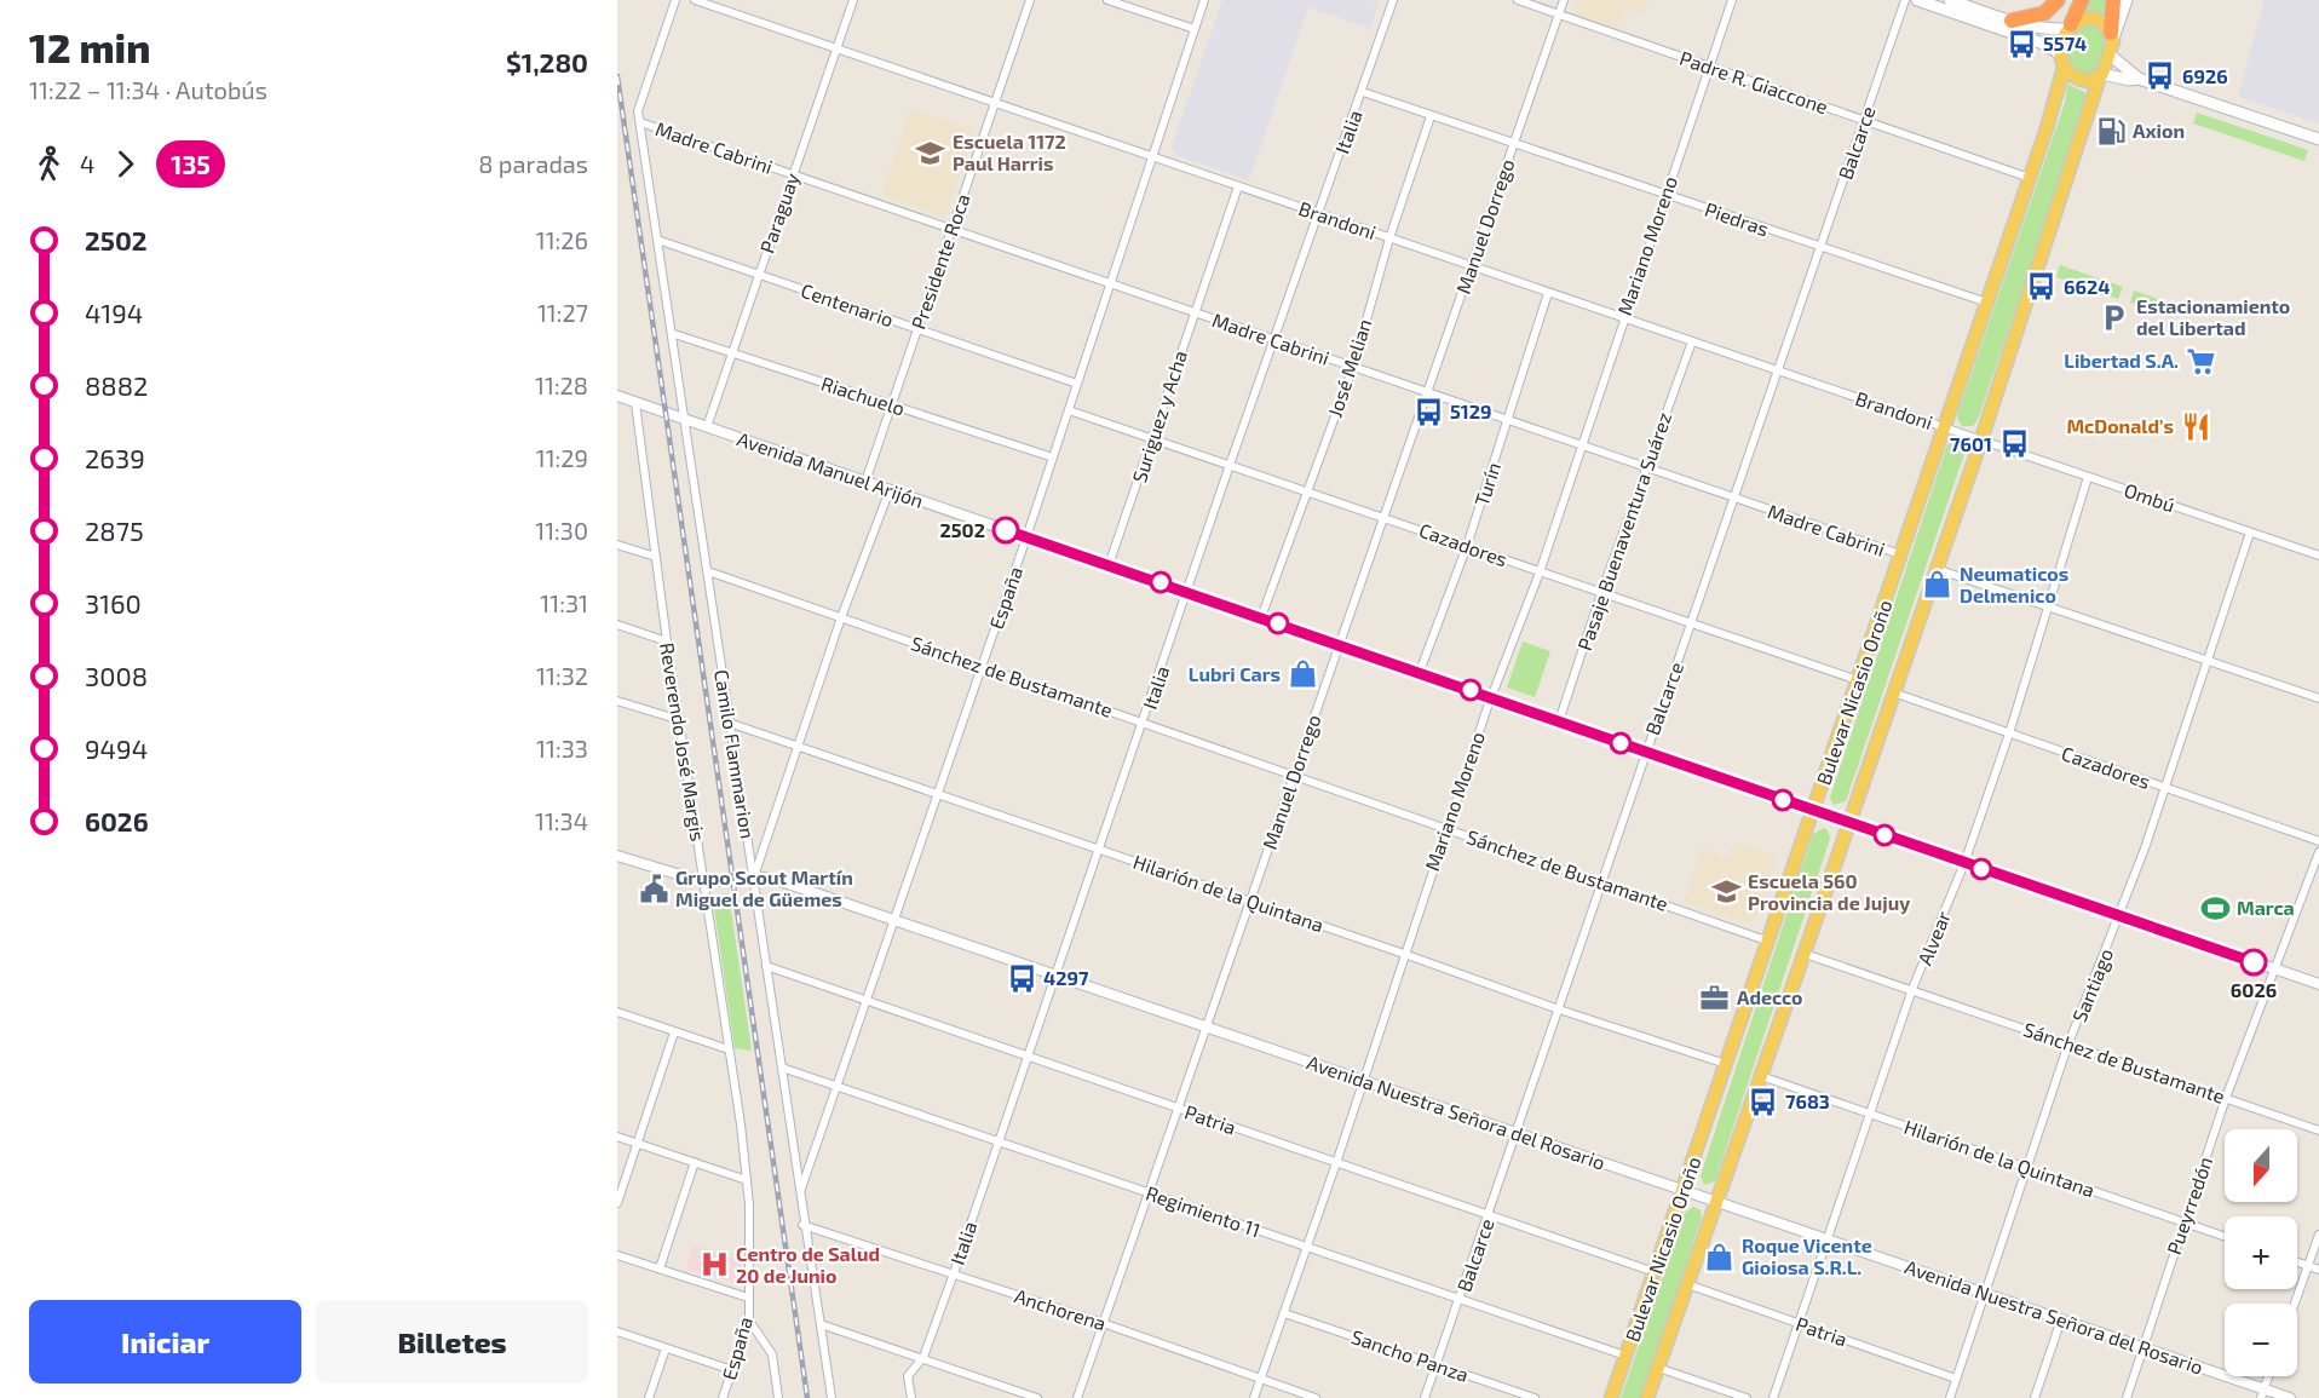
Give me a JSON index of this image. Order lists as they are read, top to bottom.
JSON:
{
  "streets": {
    "main road": ["Bulevar Nicasio Oroño"],
    "street": [
      "Padre R. Giaccone",
      "Italia",
      "Balcarce",
      "Madre Cabrini",
      "Paraguay",
      "Piedras",
      "Brandoni",
      "Manuel Dorrego",
      "Mariano Moreno",
      "Presidente Roca",
      "Centenario",
      "José Melian",
      "Riachuelo",
      "Suriguez y Acha",
      "Avenida Manuel Arijón",
      "Turín",
      "Ombú",
      "Pasaje Buenaventura Suárez",
      "Cazadores",
      "España",
      "Sánchez de Bustamante",
      "Reverendo José Margis",
      "Camilo Flammarion",
      "Hilarión de la Quintana",
      "Alvear",
      "Santiago",
      "Avenida Nuestra Señora del Rosario",
      "Patria",
      "Pueyrredón",
      "Regimiento 11",
      "Anchorena",
      "Sancho Panza"
    ]
  },
  "crossings": [
    ["Padre R. Giaccone", "Balcarce"],
    ["Padre R. Giaccone", "Manuel Dorrego"],
    ["Padre R. Giaccone", "Mariano Moreno"],
    ["Padre R. Giaccone", "Bulevar Nicasio Oroño"],
    ["Italia", "Madre Cabrini"],
    ["Italia", "Piedras"],
    ["Italia", "Brandoni"],
    ["Italia", "Avenida Manuel Arijón"],
    ["Italia", "Cazadores"],
    ["Italia", "Sánchez de Bustamante"],
    ["Italia", "Hilarión de la Quintana"],
    ["Italia", "Avenida Nuestra Señora del Rosario"],
    ["Italia", "Patria"],
    ["Italia", "Regimiento 11"],
    ["Italia", "Anchorena"],
    ["Balcarce", "Madre Cabrini"],
    ["Balcarce", "Piedras"],
    ["Balcarce", "Brandoni"],
    ["Balcarce", "Avenida Manuel Arijón"],
    ["Balcarce", "Cazadores"],
    ["Balcarce", "Sánchez de Bustamante"],
    ["Balcarce", "Hilarión de la Quintana"],
    ["Balcarce", "Avenida Nuestra Señora del Rosario"],
    ["Balcarce", "Patria"],
    ["Balcarce", "Regimiento 11"],
    ["Balcarce", "Sancho Panza"],
    ["Madre Cabrini", "Paraguay"],
    ["Madre Cabrini", "Manuel Dorrego"],
    ["Madre Cabrini", "Mariano Moreno"],
    ["Madre Cabrini", "Presidente Roca"],
    ["Madre Cabrini", "José Melian"],
    ["Madre Cabrini", "Suriguez y Acha"],
    ["Madre Cabrini", "Turín"],
    ["Madre Cabrini", "Pasaje Buenaventura Suárez"],
    ["Madre Cabrini", "España"],
    ["Madre Cabrini", "Bulevar Nicasio Oroño"],
    ["Madre Cabrini", "Camilo Flammarion"],
    ["Paraguay", "Brandoni"],
    ["Paraguay", "Centenario"],
    ["Paraguay", "Riachuelo"],
    ["Paraguay", "Avenida Manuel Arijón"],
    ["Piedras", "Manuel Dorrego"],
    ["Piedras", "Mariano Moreno"],
    ["Piedras", "José Melian"],
    ["Piedras", "Bulevar Nicasio Oroño"],
    ["Brandoni", "Manuel Dorrego"],
    ["Brandoni", "Mariano Moreno"],
    ["Brandoni", "Presidente Roca"],
    ["Brandoni", "José Melian"],
    ["Brandoni", "Suriguez y Acha"],
    ["Brandoni", "Turín"],
    ["Brandoni", "Ombú"],
    ["Brandoni", "Pasaje Buenaventura Suárez"],
    ["Brandoni", "España"],
    ["Brandoni", "Bulevar Nicasio Oroño"],
    ["Manuel Dorrego", "Avenida Manuel Arijón"],
    ["Manuel Dorrego", "Cazadores"],
    ["Manuel Dorrego", "Sánchez de Bustamante"],
    ["Manuel Dorrego", "Hilarión de la Quintana"],
    ["Manuel Dorrego", "Avenida Nuestra Señora del Rosario"],
    ["Manuel Dorrego", "Patria"],
    ["Manuel Dorrego", "Regimiento 11"],
    ["Manuel Dorrego", "Anchorena"],
    ["Mariano Moreno", "Avenida Manuel Arijón"],
    ["Mariano Moreno", "Cazadores"],
    ["Mariano Moreno", "Sánchez de Bustamante"],
    ["Mariano Moreno", "Hilarión de la Quintana"],
    ["Mariano Moreno", "Avenida Nuestra Señora del Rosario"],
    ["Mariano Moreno", "Patria"],
    ["Mariano Moreno", "Regimiento 11"],
    ["Mariano Moreno", "Anchorena"],
    ["Mariano Moreno", "Sancho Panza"],
    ["Presidente Roca", "Centenario"],
    ["Presidente Roca", "Riachuelo"],
    ["Presidente Roca", "Avenida Manuel Arijón"],
    ["Centenario", "España"],
    ["Centenario", "Camilo Flammarion"],
    ["José Melian", "Avenida Manuel Arijón"],
    ["José Melian", "Cazadores"],
    ["Riachuelo", "España"],
    ["Riachuelo", "Camilo Flammarion"],
    ["Suriguez y Acha", "Avenida Manuel Arijón"],
    ["Suriguez y Acha", "Cazadores"],
    ["Avenida Manuel Arijón", "Turín"],
    ["Avenida Manuel Arijón", "Pasaje Buenaventura Suárez"],
    ["Avenida Manuel Arijón", "España"],
    ["Avenida Manuel Arijón", "Bulevar Nicasio Oroño"],
    ["Avenida Manuel Arijón", "Reverendo José Margis"],
    ["Avenida Manuel Arijón", "Camilo Flammarion"],
    ["Avenida Manuel Arijón", "Alvear"],
    ["Avenida Manuel Arijón", "Santiago"],
    ["Avenida Manuel Arijón", "Pueyrredón"],
    ["Turín", "Cazadores"],
    ["Ombú", "Bulevar Nicasio Oroño"],
    ["Ombú", "Alvear"],
    ["Ombú", "Santiago"],
    ["Pasaje Buenaventura Suárez", "Cazadores"],
    ["Cazadores", "España"],
    ["Cazadores", "Bulevar Nicasio Oroño"],
    ["Cazadores", "Alvear"],
    ["Cazadores", "Santiago"],
    ["España", "Sánchez de Bustamante"],
    ["España", "Reverendo José Margis"],
    ["España", "Camilo Flammarion"],
    ["España", "Hilarión de la Quintana"],
    ["España", "Avenida Nuestra Señora del Rosario"],
    ["España", "Patria"],
    ["España", "Regimiento 11"],
    ["Sánchez de Bustamante", "Bulevar Nicasio Oroño"],
    ["Sánchez de Bustamante", "Camilo Flammarion"],
    ["Sánchez de Bustamante", "Alvear"],
    ["Sánchez de Bustamante", "Santiago"],
    ["Sánchez de Bustamante", "Pueyrredón"],
    ["Bulevar Nicasio Oroño", "Hilarión de la Quintana"],
    ["Bulevar Nicasio Oroño", "Avenida Nuestra Señora del Rosario"],
    ["Bulevar Nicasio Oroño", "Patria"],
    ["Bulevar Nicasio Oroño", "Regimiento 11"],
    ["Reverendo José Margis", "Avenida Nuestra Señora del Rosario"],
    ["Camilo Flammarion", "Hilarión de la Quintana"],
    ["Camilo Flammarion", "Avenida Nuestra Señora del Rosario"],
    ["Camilo Flammarion", "Patria"],
    ["Camilo Flammarion", "Regimiento 11"],
    ["Camilo Flammarion", "Anchorena"],
    ["Hilarión de la Quintana", "Alvear"],
    ["Hilarión de la Quintana", "Santiago"],
    ["Hilarión de la Quintana", "Pueyrredón"],
    ["Alvear", "Avenida Nuestra Señora del Rosario"],
    ["Alvear", "Patria"],
    ["Santiago", "Avenida Nuestra Señora del Rosario"],
    ["Santiago", "Patria"],
    ["Avenida Nuestra Señora del Rosario", "Pueyrredón"]
  ],
  "places": {
    "bus stop": [
      "5574",
      "6926",
      "6624",
      "5129",
      "7601",
      "4297",
      "7683"
    ],
    "fuel station": ["Axion"],
    "school or university": ["Escuela 1172 Paul Harris", "Escuela 560 Provincia de Jujuy"],
    "parking": ["Estacionamiento del Libertad"],
    "supermarket": ["Libertad S.A."],
    "restaurant": ["McDonald's"],
    "other": ["2502", "6026"],
    "shop": ["Neumaticos Delmenico", "Lubri Cars", "Roque Vicente Gioiosa S.R.L."],
    "public building": ["Grupo Scout Martín Miguel de Güemes"],
    "sports": ["Marca"],
    "office": ["Adecco"],
    "hospital": ["Centro de Salud 20 de Junio"]
  },
  "lines": ["bus line 135"],
  "north": "bottom",
  "page": {
    "heading": ["12 min", "11:22 – 11:34 · Autobús", "$1,280"],
    "legs": ["4", "135", "8 paradas"],
    "list": [
      {
        "name": "2502",
        "value": "11:26"
      },
      {
        "name": "4194",
        "value": "11:27"
      },
      {
        "name": "8882",
        "value": "11:28"
      },
      {
        "name": "2639",
        "value": "11:29"
      },
      {
        "name": "2875",
        "value": "11:30"
      },
      {
        "name": "3160",
        "value": "11:31"
      },
      {
        "name": "3008",
        "value": "11:32"
      },
      {
        "name": "9494",
        "value": "11:33"
      },
      {
        "name": "6026",
        "value": "11:34"
      }
    ],
    "map_buttons": ["+", "−"],
    "buttons": ["Iniciar", "Billetes"]
  }
}
